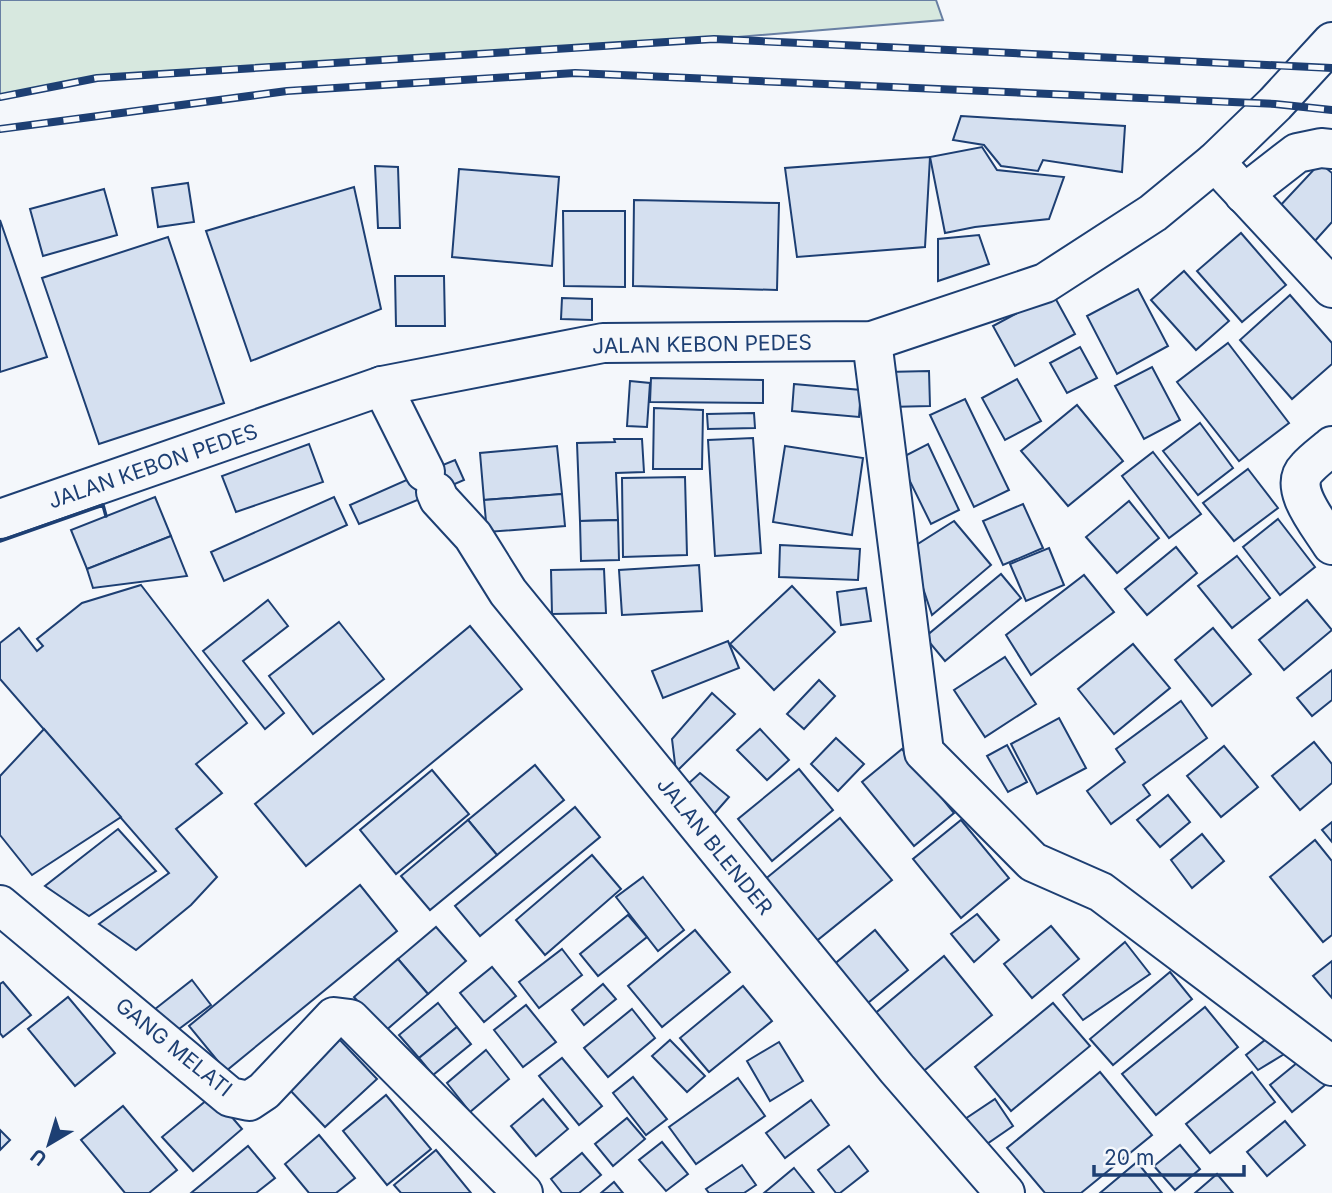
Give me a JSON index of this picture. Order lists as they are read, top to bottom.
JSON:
{
  "streets": {
    "street": ["JALAN KEBON PEDES", "JALAN BLENDER", "GANG MELATI"]
  },
  "crossings": [
    ["JALAN KEBON PEDES", "JALAN BLENDER"]
  ],
  "scale_bar": "20 m",
  "north": "bottom left"
}
